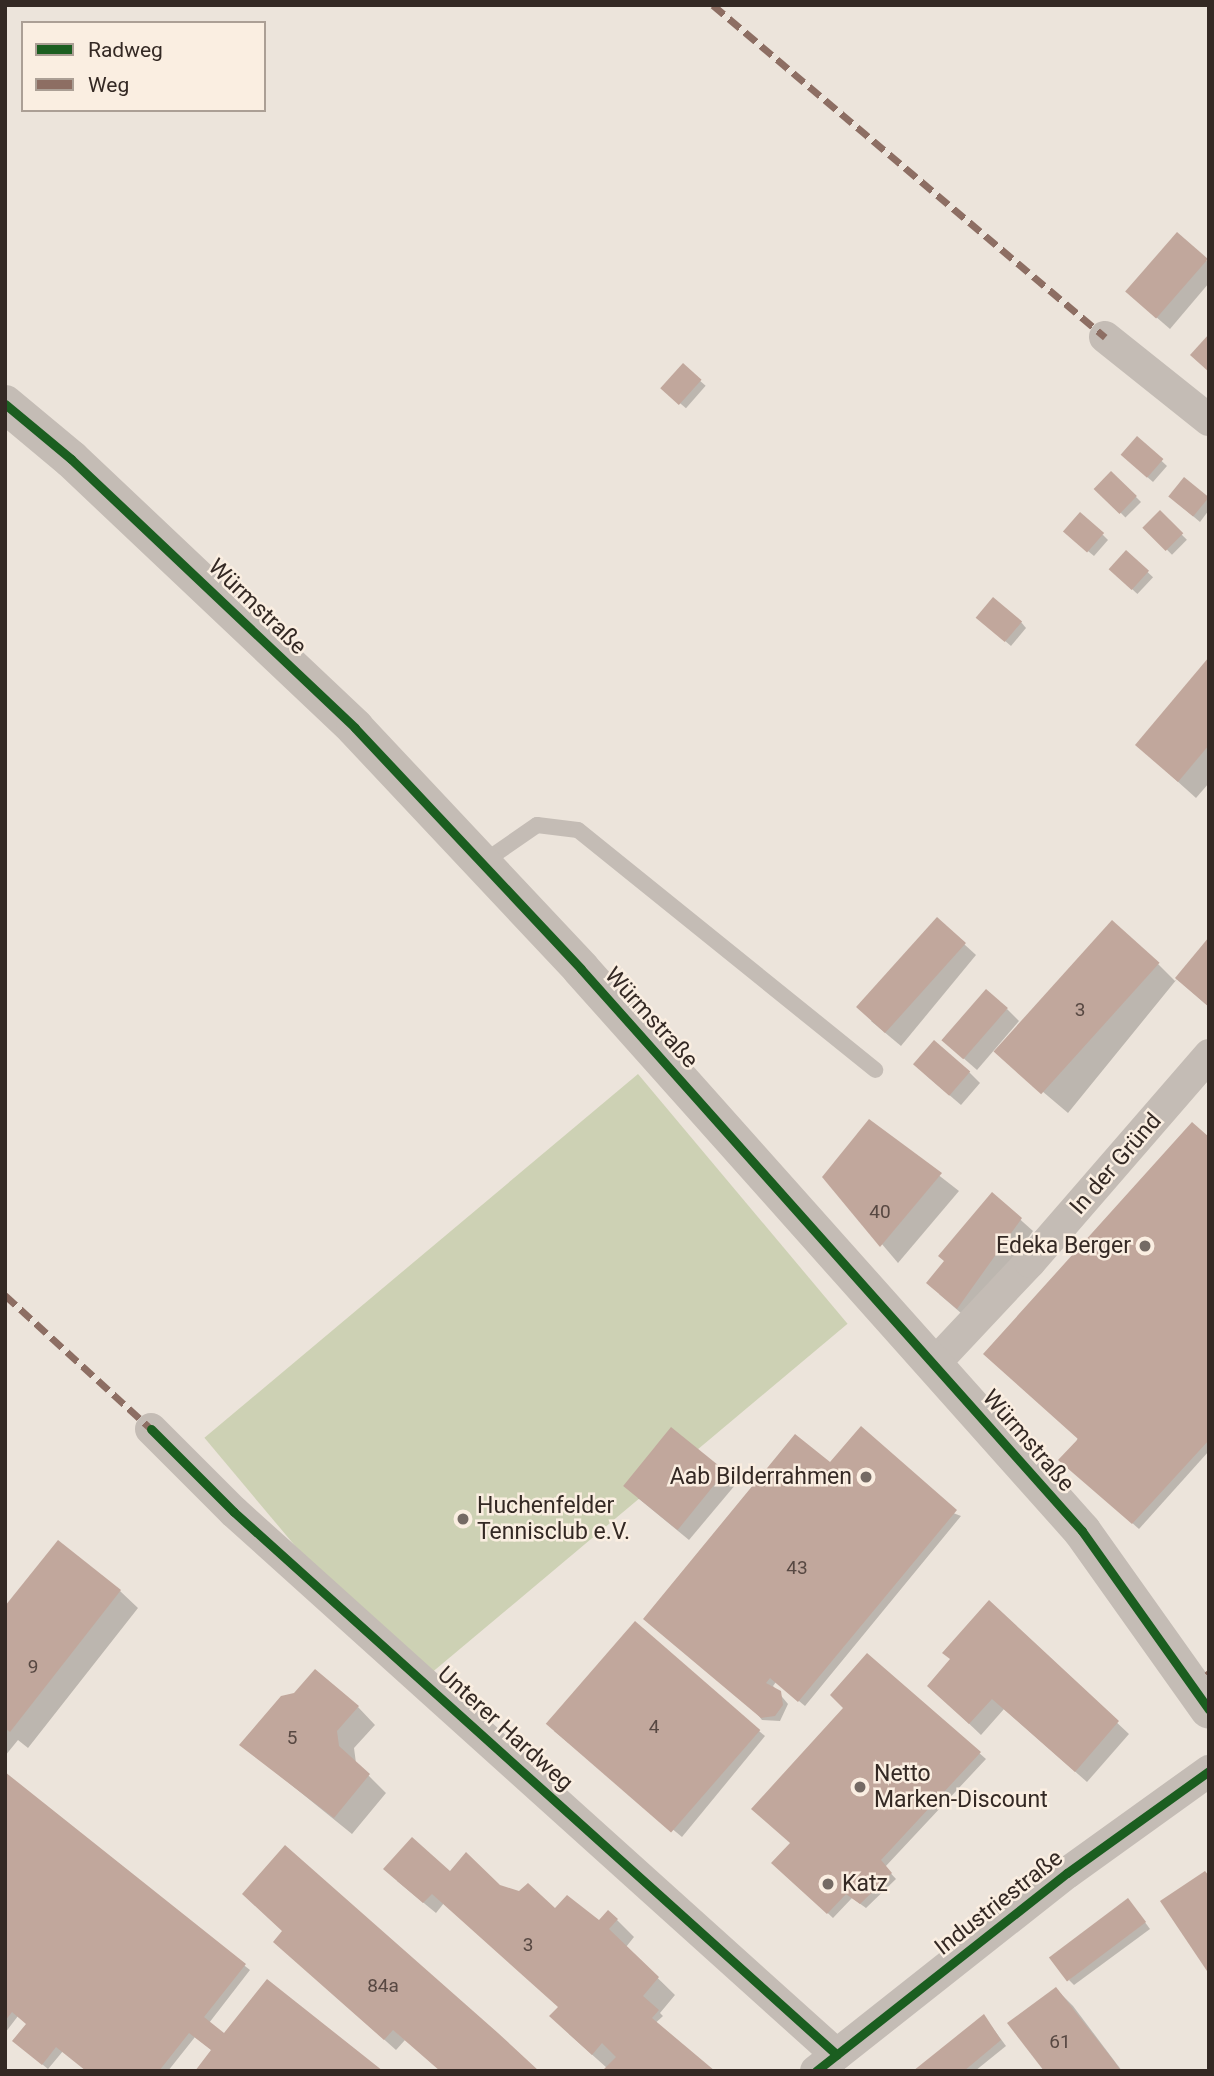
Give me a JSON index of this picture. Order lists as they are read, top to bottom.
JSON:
{
  "streets": {
    "street": [
      "Würmstraße",
      "In der Gründ",
      "Unterer Hardweg",
      "Industriestraße"
    ]
  },
  "crossings": [
    ["Würmstraße", "In der Gründ"],
    ["Unterer Hardweg", "Industriestraße"]
  ],
  "places": [
    "Edeka Berger",
    "Aab Bilderrahmen",
    "Huchenfelder Tennisclub e.V.",
    "Netto Marken-Discount",
    "Katz"
  ],
  "house_numbers": [
    "3",
    "40",
    "43",
    "9",
    "4",
    "5",
    "3",
    "84a",
    "61"
  ],
  "legend": ["Radweg", "Weg"]
}
